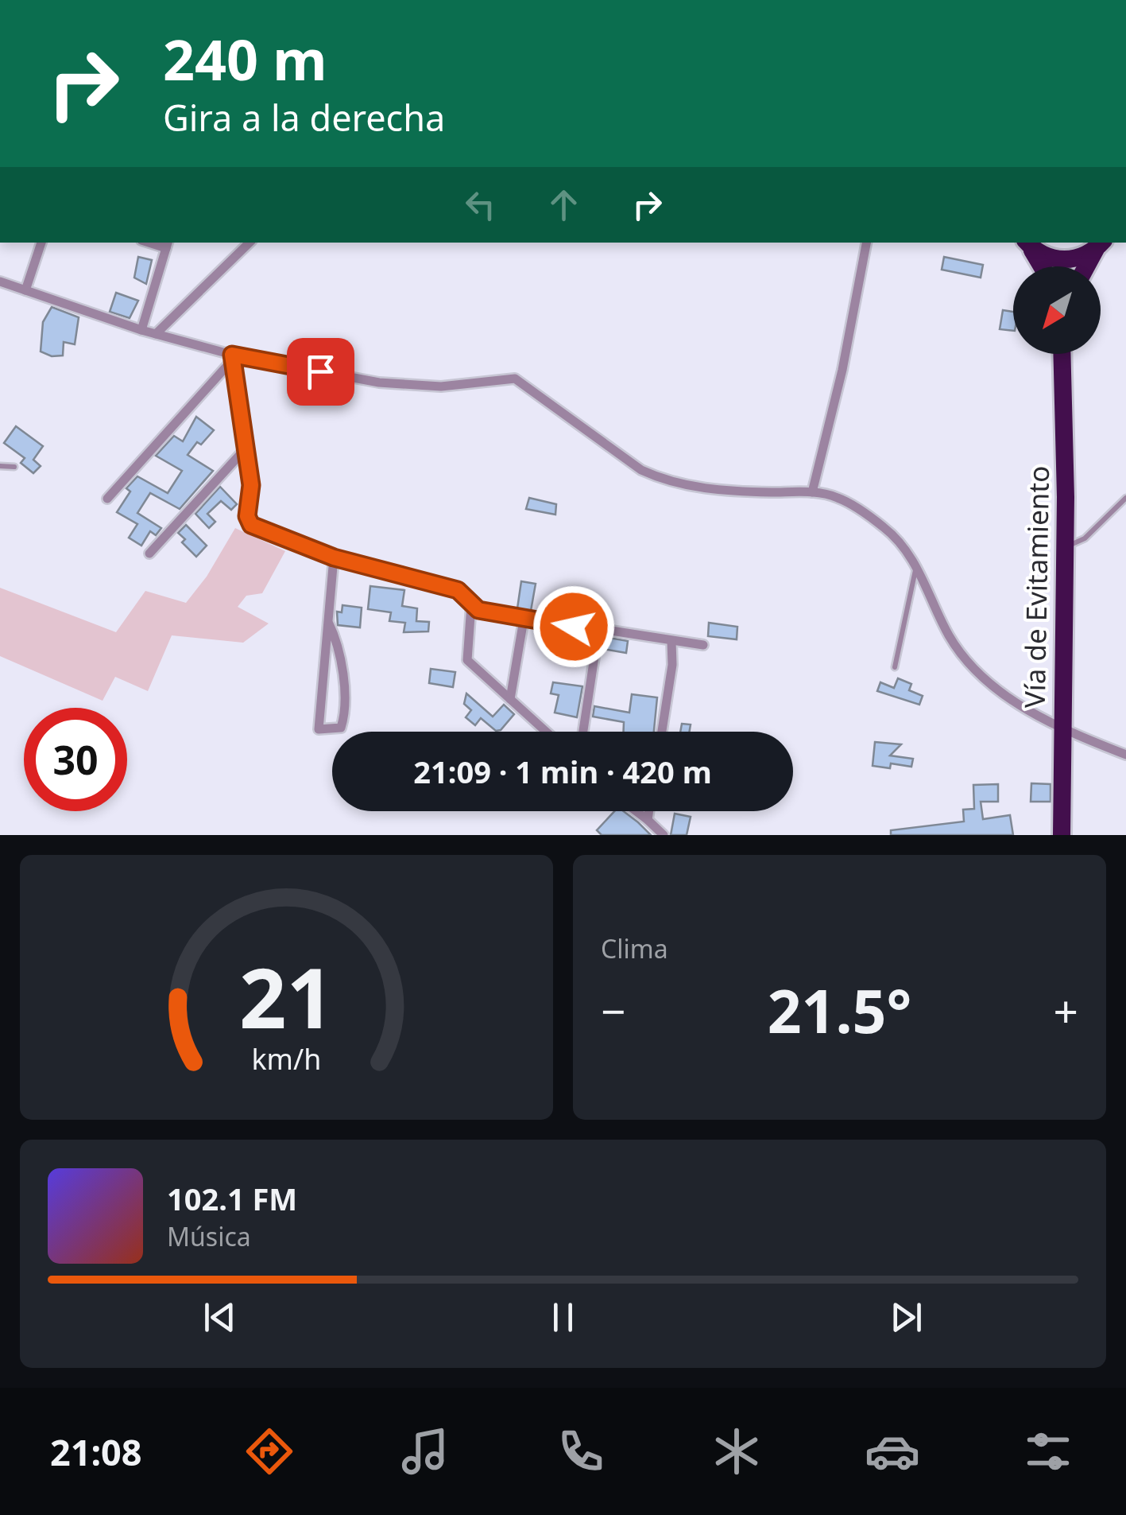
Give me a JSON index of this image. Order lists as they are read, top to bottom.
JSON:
{
  "streets": {
    "highway": ["Vía de Evitamiento"]
  },
  "north": "bottom left",
  "page": {
    "turn": ["240 m", "Gira a la derecha"],
    "limit": "30",
    "trip": "21:09 · 1 min · 420 m",
    "tile": "Clima",
    "heat": ["−", "21.5°", "+"],
    "song": ["102.1 FM", "Música"],
    "tabs": "21:08",
    "gauge": ["21", "km/h"]
  }
}
